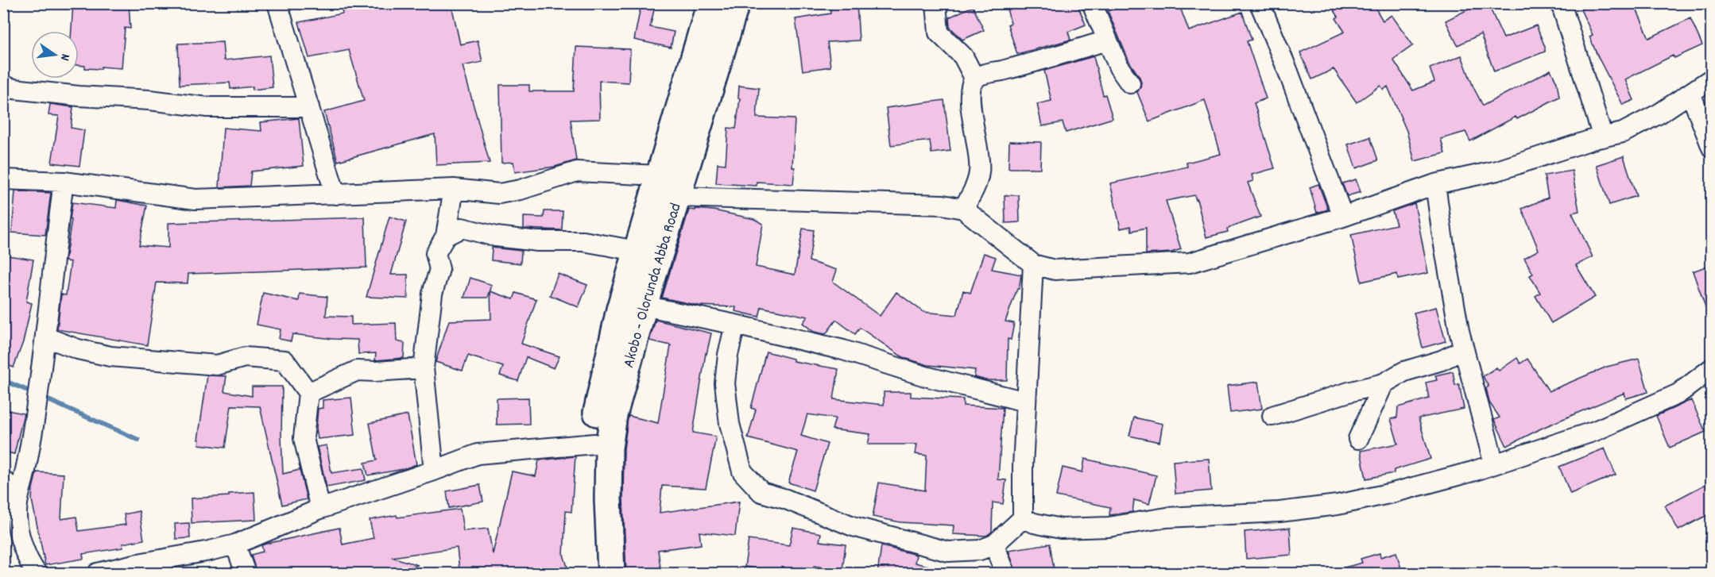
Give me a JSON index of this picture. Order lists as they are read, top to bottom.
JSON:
{
  "streets": {
    "main road": ["Akobo - Olorunda Abba Road"]
  },
  "north": "right"
}
